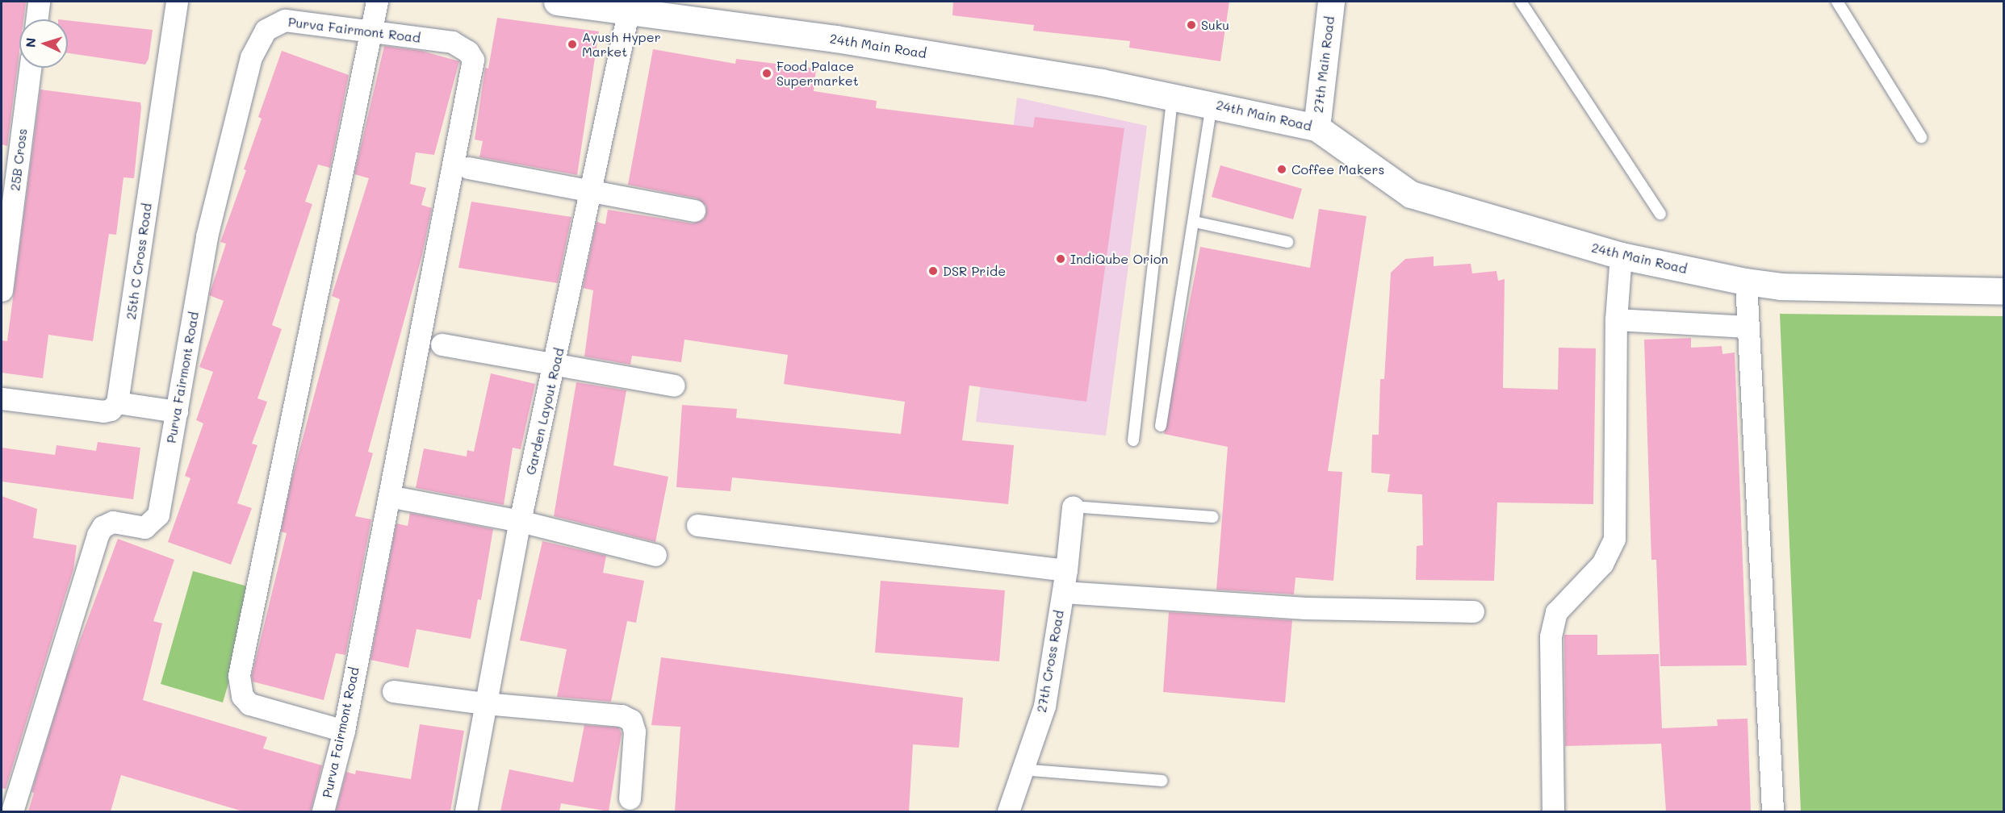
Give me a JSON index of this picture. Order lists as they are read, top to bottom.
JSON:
{
  "streets": {
    "street": [
      "Purva Fairmont Road",
      "24th Main Road",
      "27th Main Road",
      "25B Cross",
      "25th C Cross Road",
      "Garden Layout Road",
      "27th Cross Road"
    ]
  },
  "crossings": [
    ["24th Main Road", "27th Main Road"],
    ["24th Main Road", "Garden Layout Road"]
  ],
  "places": [
    "Suku",
    "Ayush Hyper Market",
    "Food Palace Supermarket",
    "Coffee Makers",
    "IndiQube Orion",
    "DSR Pride"
  ],
  "north": "left"
}
